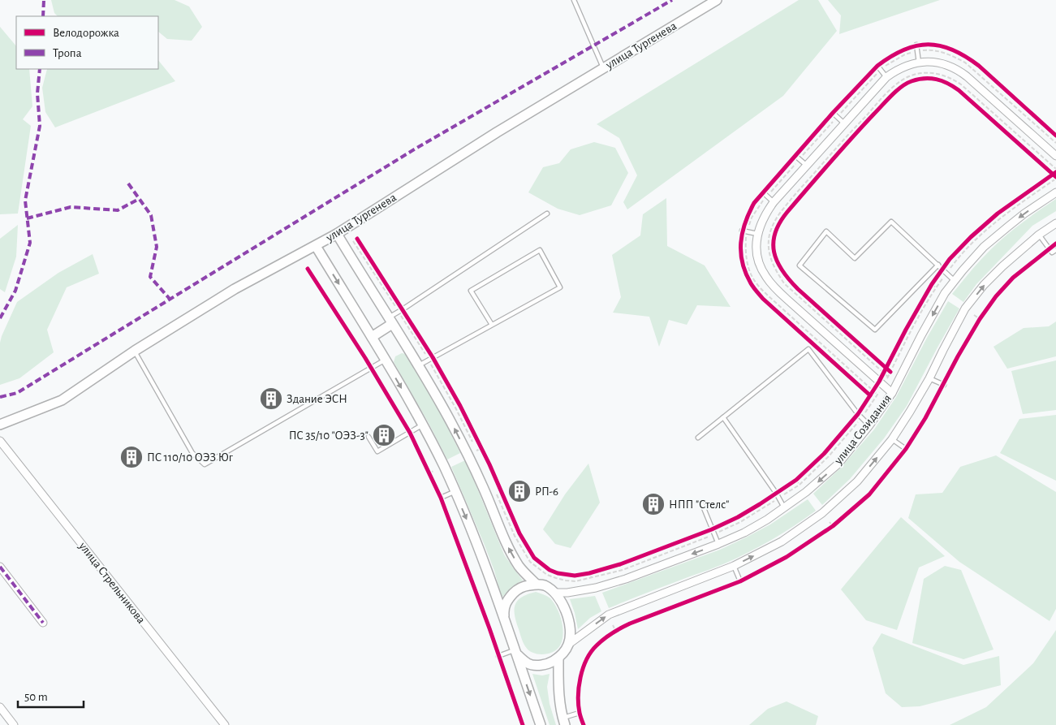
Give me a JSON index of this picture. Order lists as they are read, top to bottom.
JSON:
{
  "streets": {
    "street": ["улица Тургенева", "улица Созидания", "улица Стрельникова"]
  },
  "places": {
    "building": [
      "Здание ЭСН",
      "ПС 35/10 \"ОЭЗ-3\"",
      "ПС 110/10 ОЭЗ Юг",
      "РП-6",
      "НПП \"Стелс\""
    ]
  },
  "legend": ["Велодорожка", "Тропа"],
  "scale_bar": "50 m"
}
